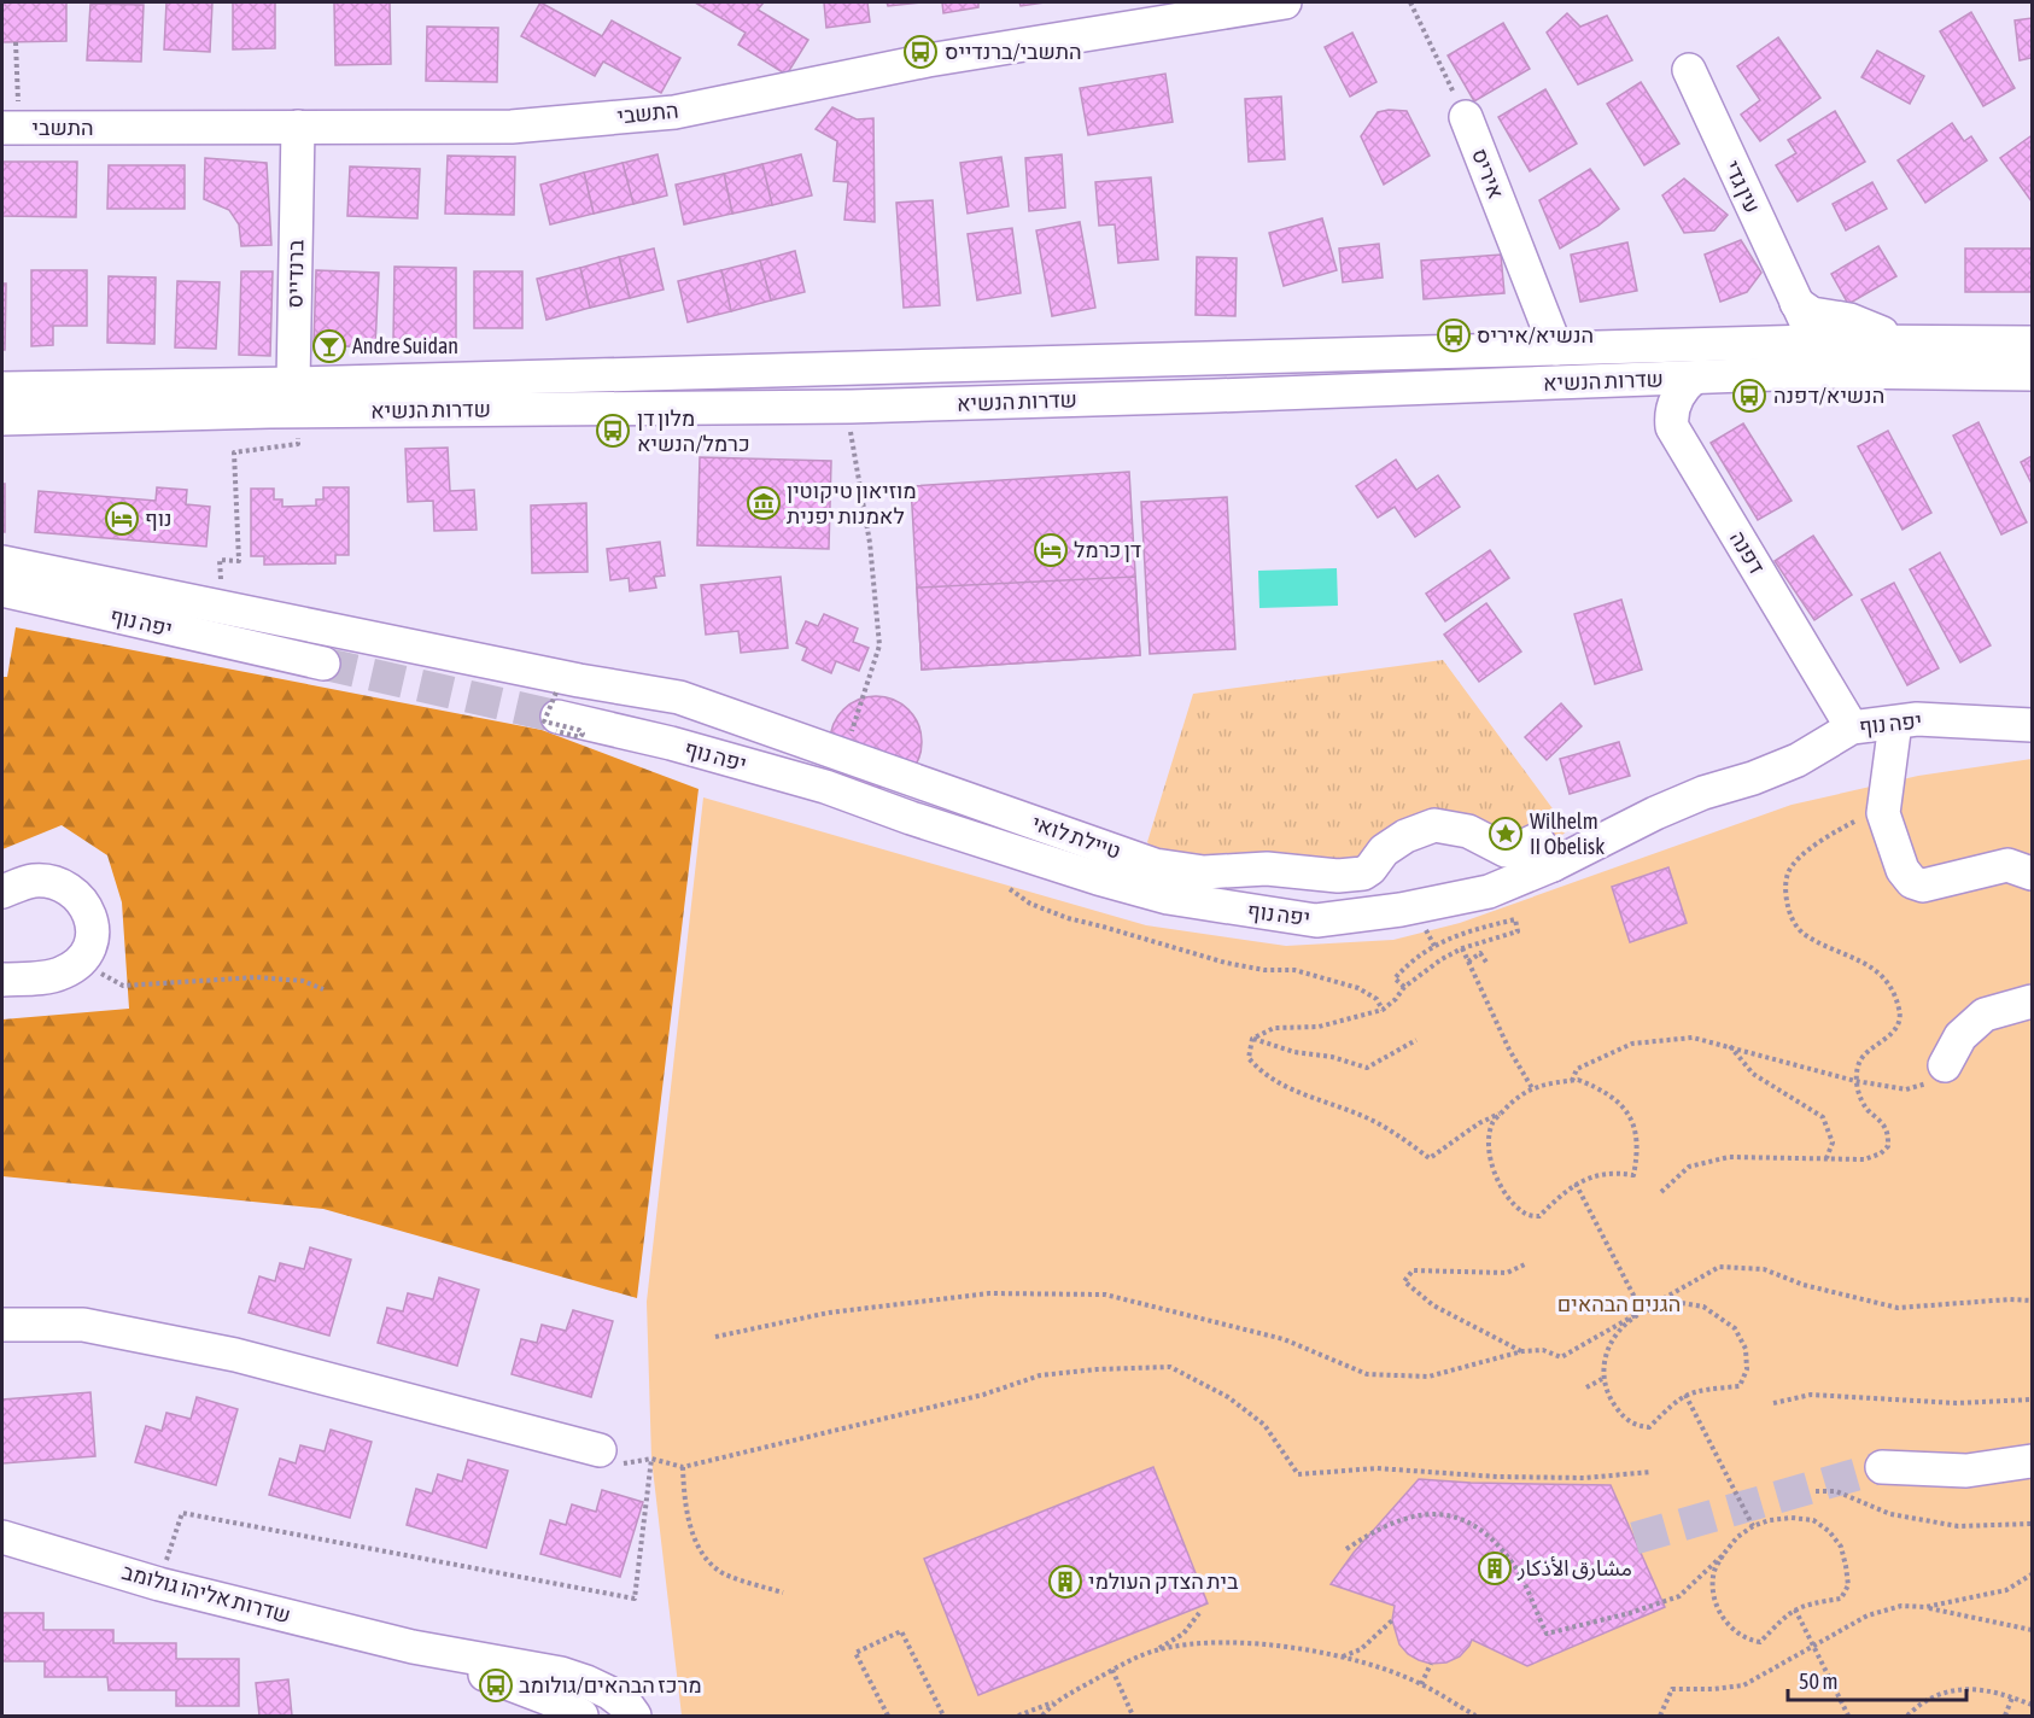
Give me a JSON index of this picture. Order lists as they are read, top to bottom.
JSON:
{
  "streets": {
    "street": [
      "התשבי",
      "איריס",
      "עין גדי",
      "ברנדייס",
      "שדרות הנשיא",
      "דפנה",
      "יפה נוף",
      "טיילת לואי",
      "שדרות אליהו גולומב"
    ]
  },
  "crossings": [
    ["התשבי", "ברנדייס"],
    ["איריס", "שדרות הנשיא"],
    ["עין גדי", "שדרות הנשיא"],
    ["ברנדייס", "שדרות הנשיא"],
    ["שדרות הנשיא", "דפנה"],
    ["דפנה", "יפה נוף"],
    ["יפה נוף", "טיילת לואי"]
  ],
  "parks": ["הגנים הבהאים"],
  "places": {
    "bus stop": [
      "התשבי/ברנדייס",
      "הנשיא/איריס",
      "הנשיא/דפנה",
      "מלון דן כרמל/הנשיא",
      "מרכז הבהאים/גולומב"
    ],
    "bar": ["Andre Suidan"],
    "museum": ["מוזיאון טיקוטין לאמנות יפנית"],
    "hotel": ["נוף", "דן כרמל"],
    "place": ["Wilhelm II Obelisk"],
    "building": ["مشارق الأذكار", "בית הצדק העולמי"]
  },
  "scale_bar": "50 m"
}
